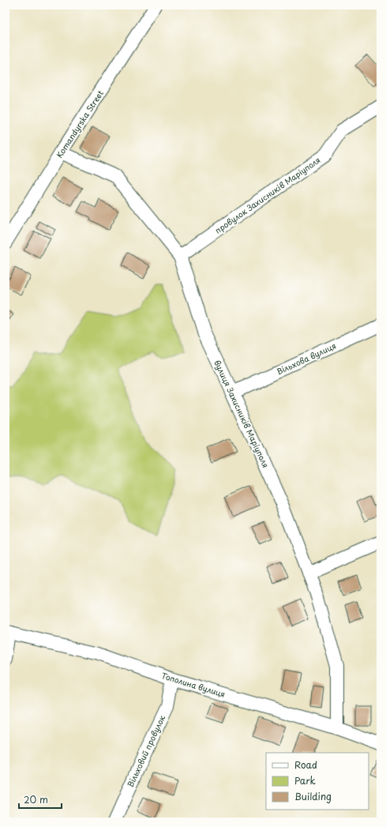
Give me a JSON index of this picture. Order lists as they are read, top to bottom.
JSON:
{
  "streets": {
    "street": [
      "Komandyrska Street",
      "провулок Захисників Маріуполя",
      "Вільхова вулиця",
      "вулиця Захисників Маріуполя",
      "Тополина вулиця",
      "Вільховий провулок"
    ]
  },
  "crossings": [
    ["Komandyrska Street", "вулиця Захисників Маріуполя"],
    ["провулок Захисників Маріуполя", "вулиця Захисників Маріуполя"],
    ["Вільхова вулиця", "вулиця Захисників Маріуполя"],
    ["вулиця Захисників Маріуполя", "Тополина вулиця"],
    ["Тополина вулиця", "Вільховий провулок"]
  ],
  "legend": ["Road", "Park", "Building"],
  "scale_bar": "20 m"
}
